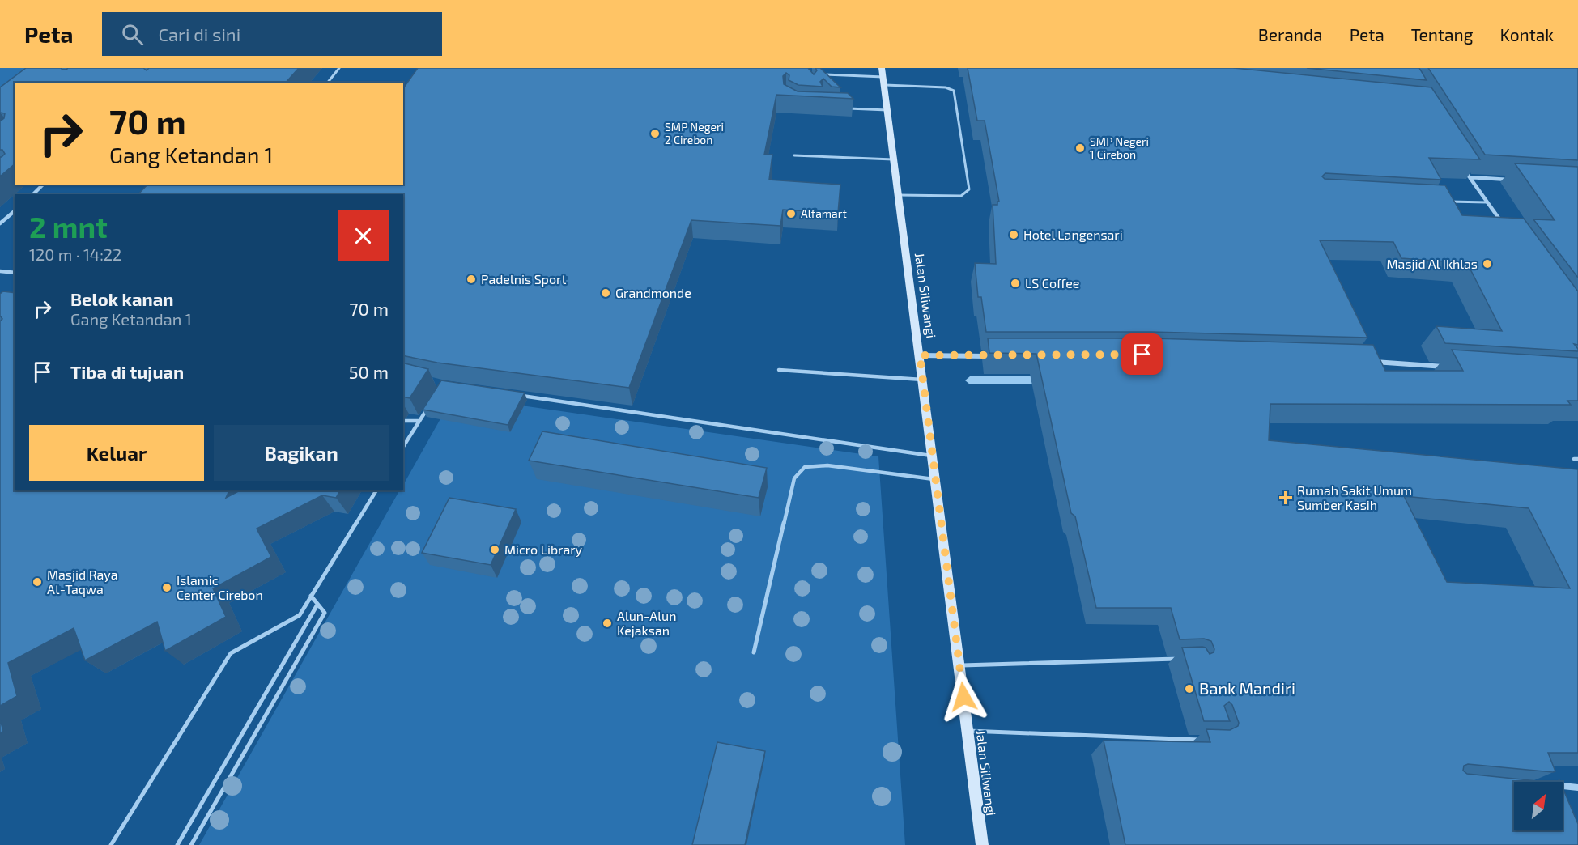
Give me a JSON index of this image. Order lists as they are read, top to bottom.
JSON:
{
  "streets": {
    "main road": ["Jalan Siliwangi"]
  },
  "places": {
    "other": [
      "SMP Negeri 2 Cirebon",
      "SMP Negeri 1 Cirebon",
      "Alfamart",
      "Hotel Langensari",
      "Masjid Al Ikhlas",
      "Padelnis Sport",
      "LS Coffee",
      "Grandmonde",
      "Micro Library",
      "Masjid Raya At-Taqwa",
      "Islamic Center Cirebon",
      "Alun-Alun Kejaksan",
      "Bank Mandiri"
    ],
    "health": ["Rumah Sakit Umum Sumber Kasih"]
  },
  "north": "top right",
  "page": {
    "header": "Peta",
    "search": "Cari di sini",
    "nav": [
      "Beranda",
      "Peta",
      "Tentang",
      "Kontak"
    ],
    "turn": ["70 m", "Gang Ketandan 1"],
    "heading": ["2 mnt", "120 m · 14:22"],
    "list": [
      {
        "name": "Belok kanan",
        "note": "Gang Ketandan 1",
        "value": "70 m"
      },
      {
        "name": "Tiba di tujuan",
        "value": "50 m"
      }
    ],
    "buttons": ["Keluar", "Bagikan"]
  }
}
